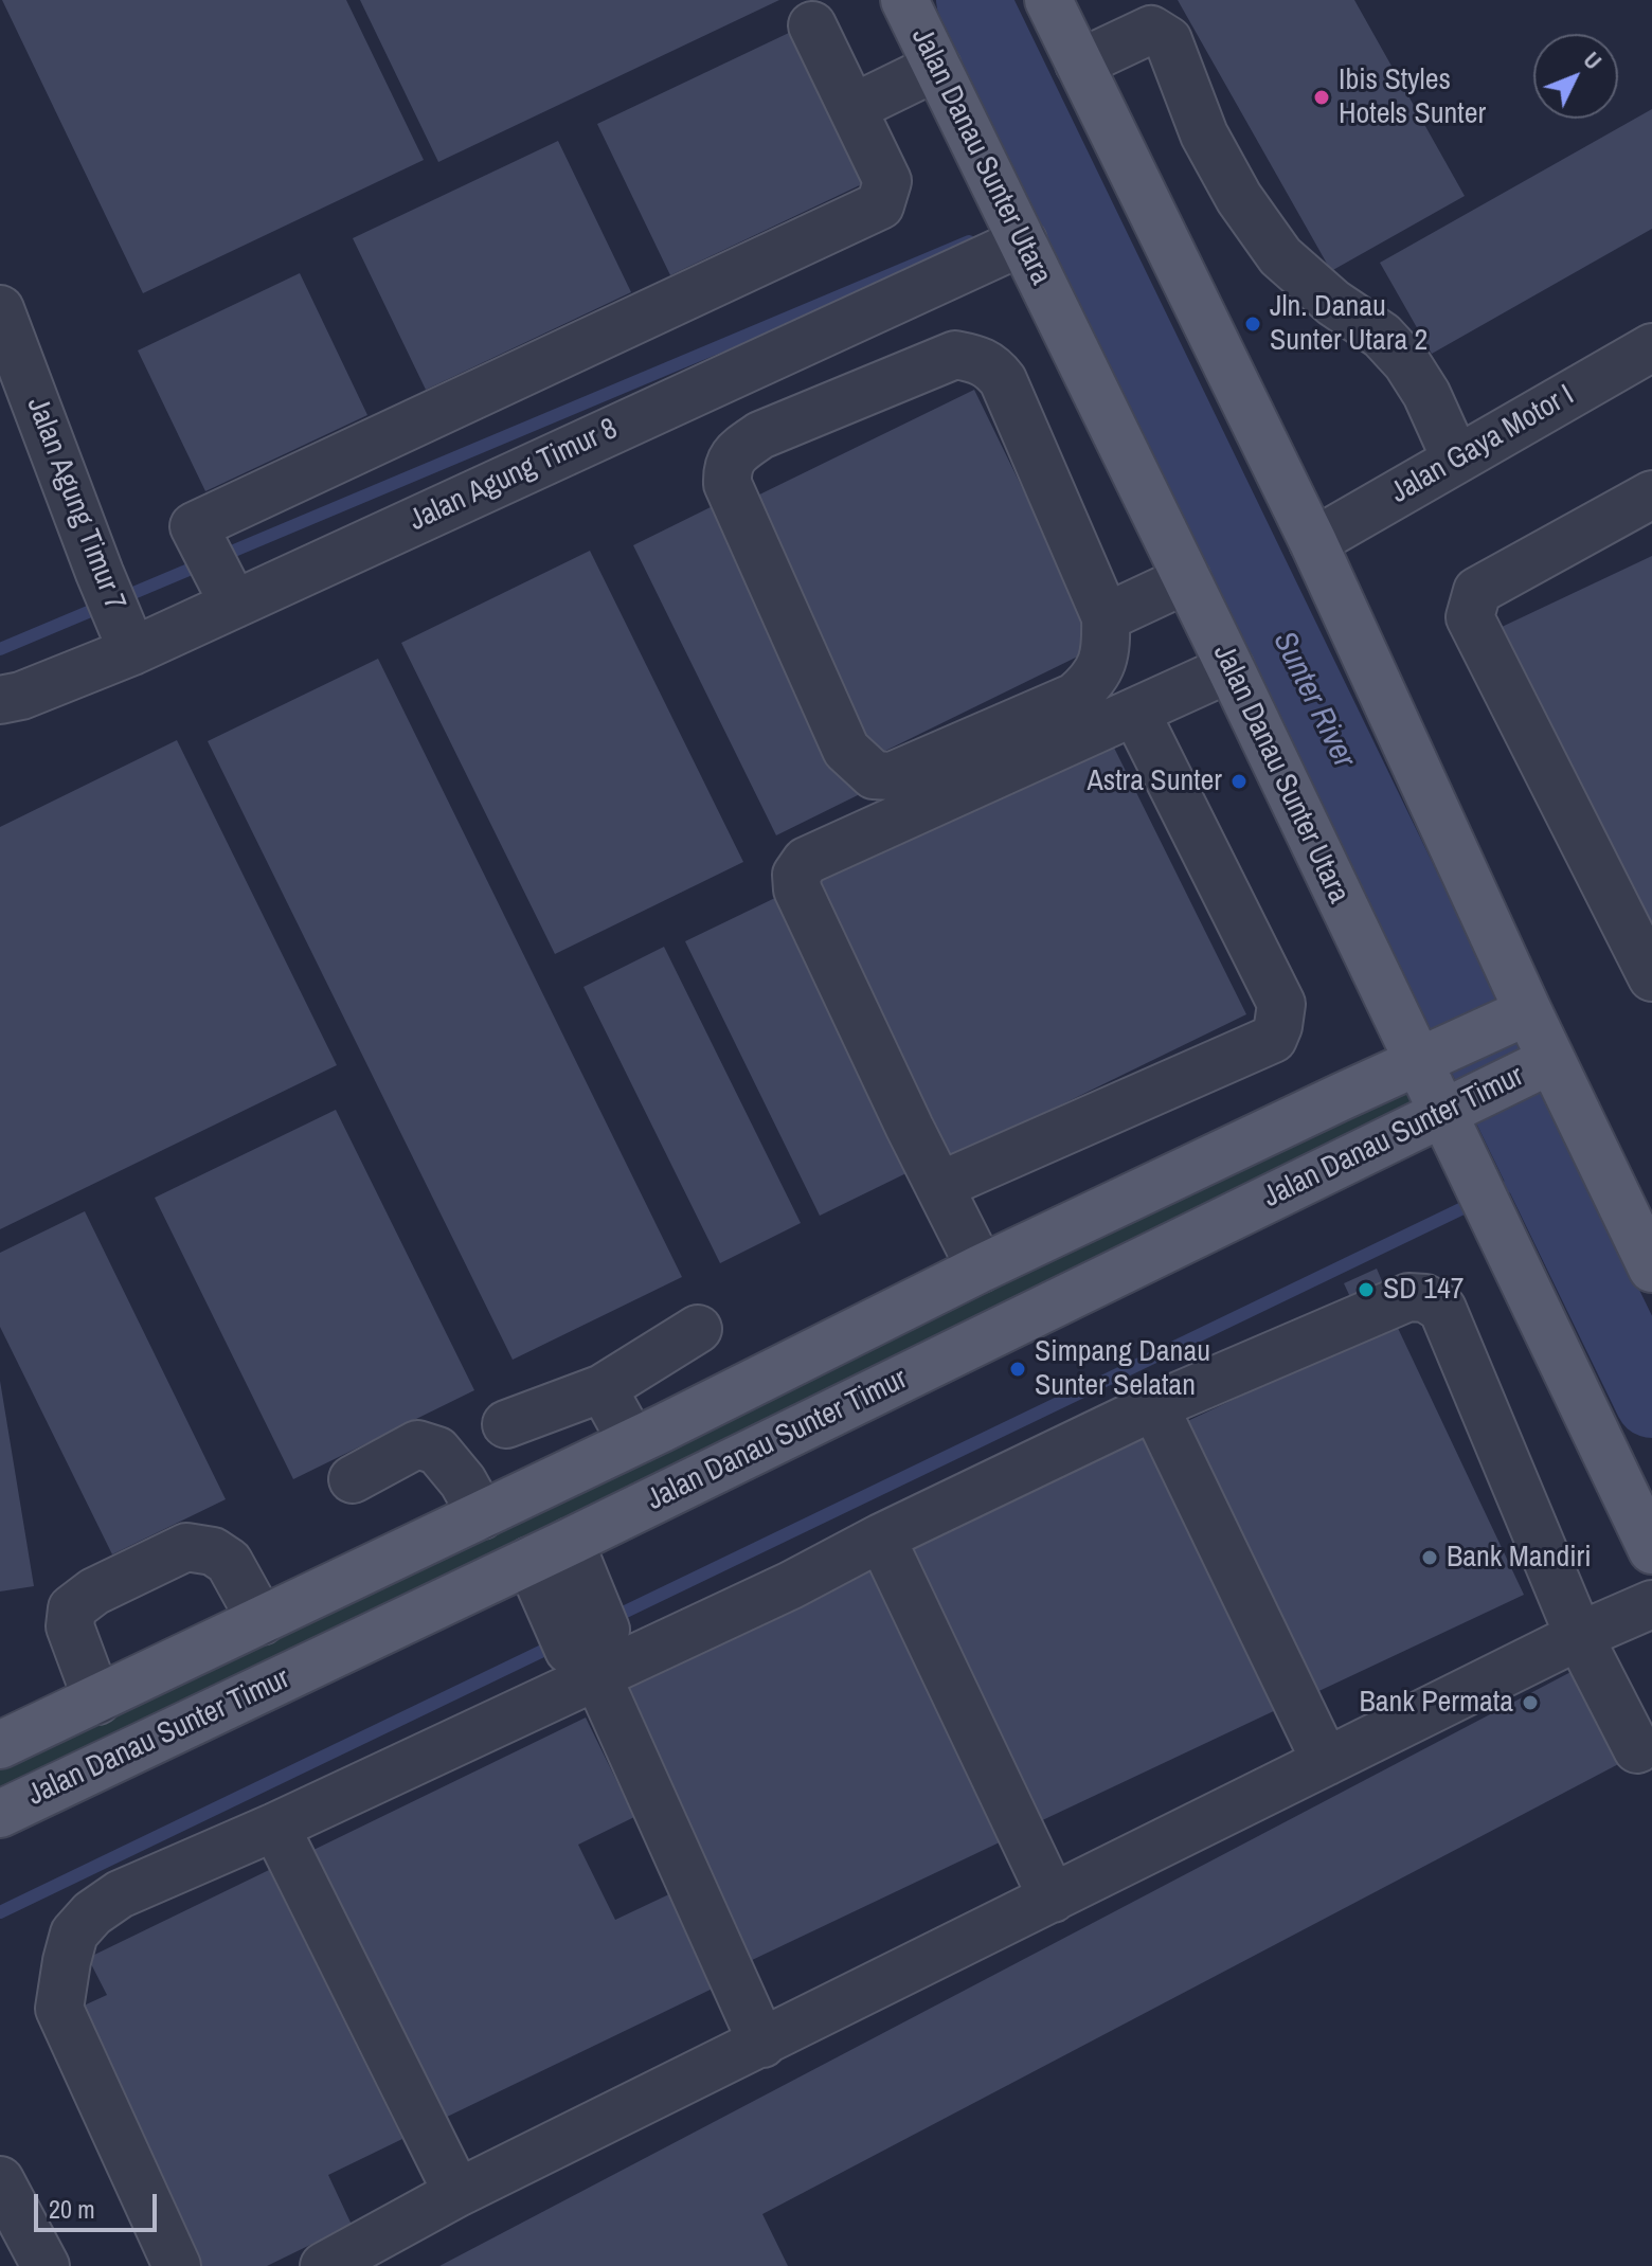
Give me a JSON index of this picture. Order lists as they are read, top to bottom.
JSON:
{
  "streets": {
    "main road": ["Jalan Danau Sunter Utara", "Jalan Danau Sunter Timur"],
    "street": ["Jalan Gaya Motor I", "Jalan Agung Timur 8", "Jalan Agung Timur 7"]
  },
  "crossings": [
    ["Jalan Danau Sunter Utara", "Jalan Agung Timur 8"],
    ["Jalan Danau Sunter Utara", "Jalan Danau Sunter Timur"],
    ["Jalan Agung Timur 8", "Jalan Agung Timur 7"]
  ],
  "water": ["Sunter River"],
  "places": [
    "Ibis Styles Hotels Sunter",
    "Jln. Danau Sunter Utara 2",
    "Astra Sunter",
    "SD 147",
    "Simpang Danau Sunter Selatan",
    "Bank Mandiri",
    "Bank Permata"
  ],
  "scale_bar": "20 m",
  "north": "top right"
}
